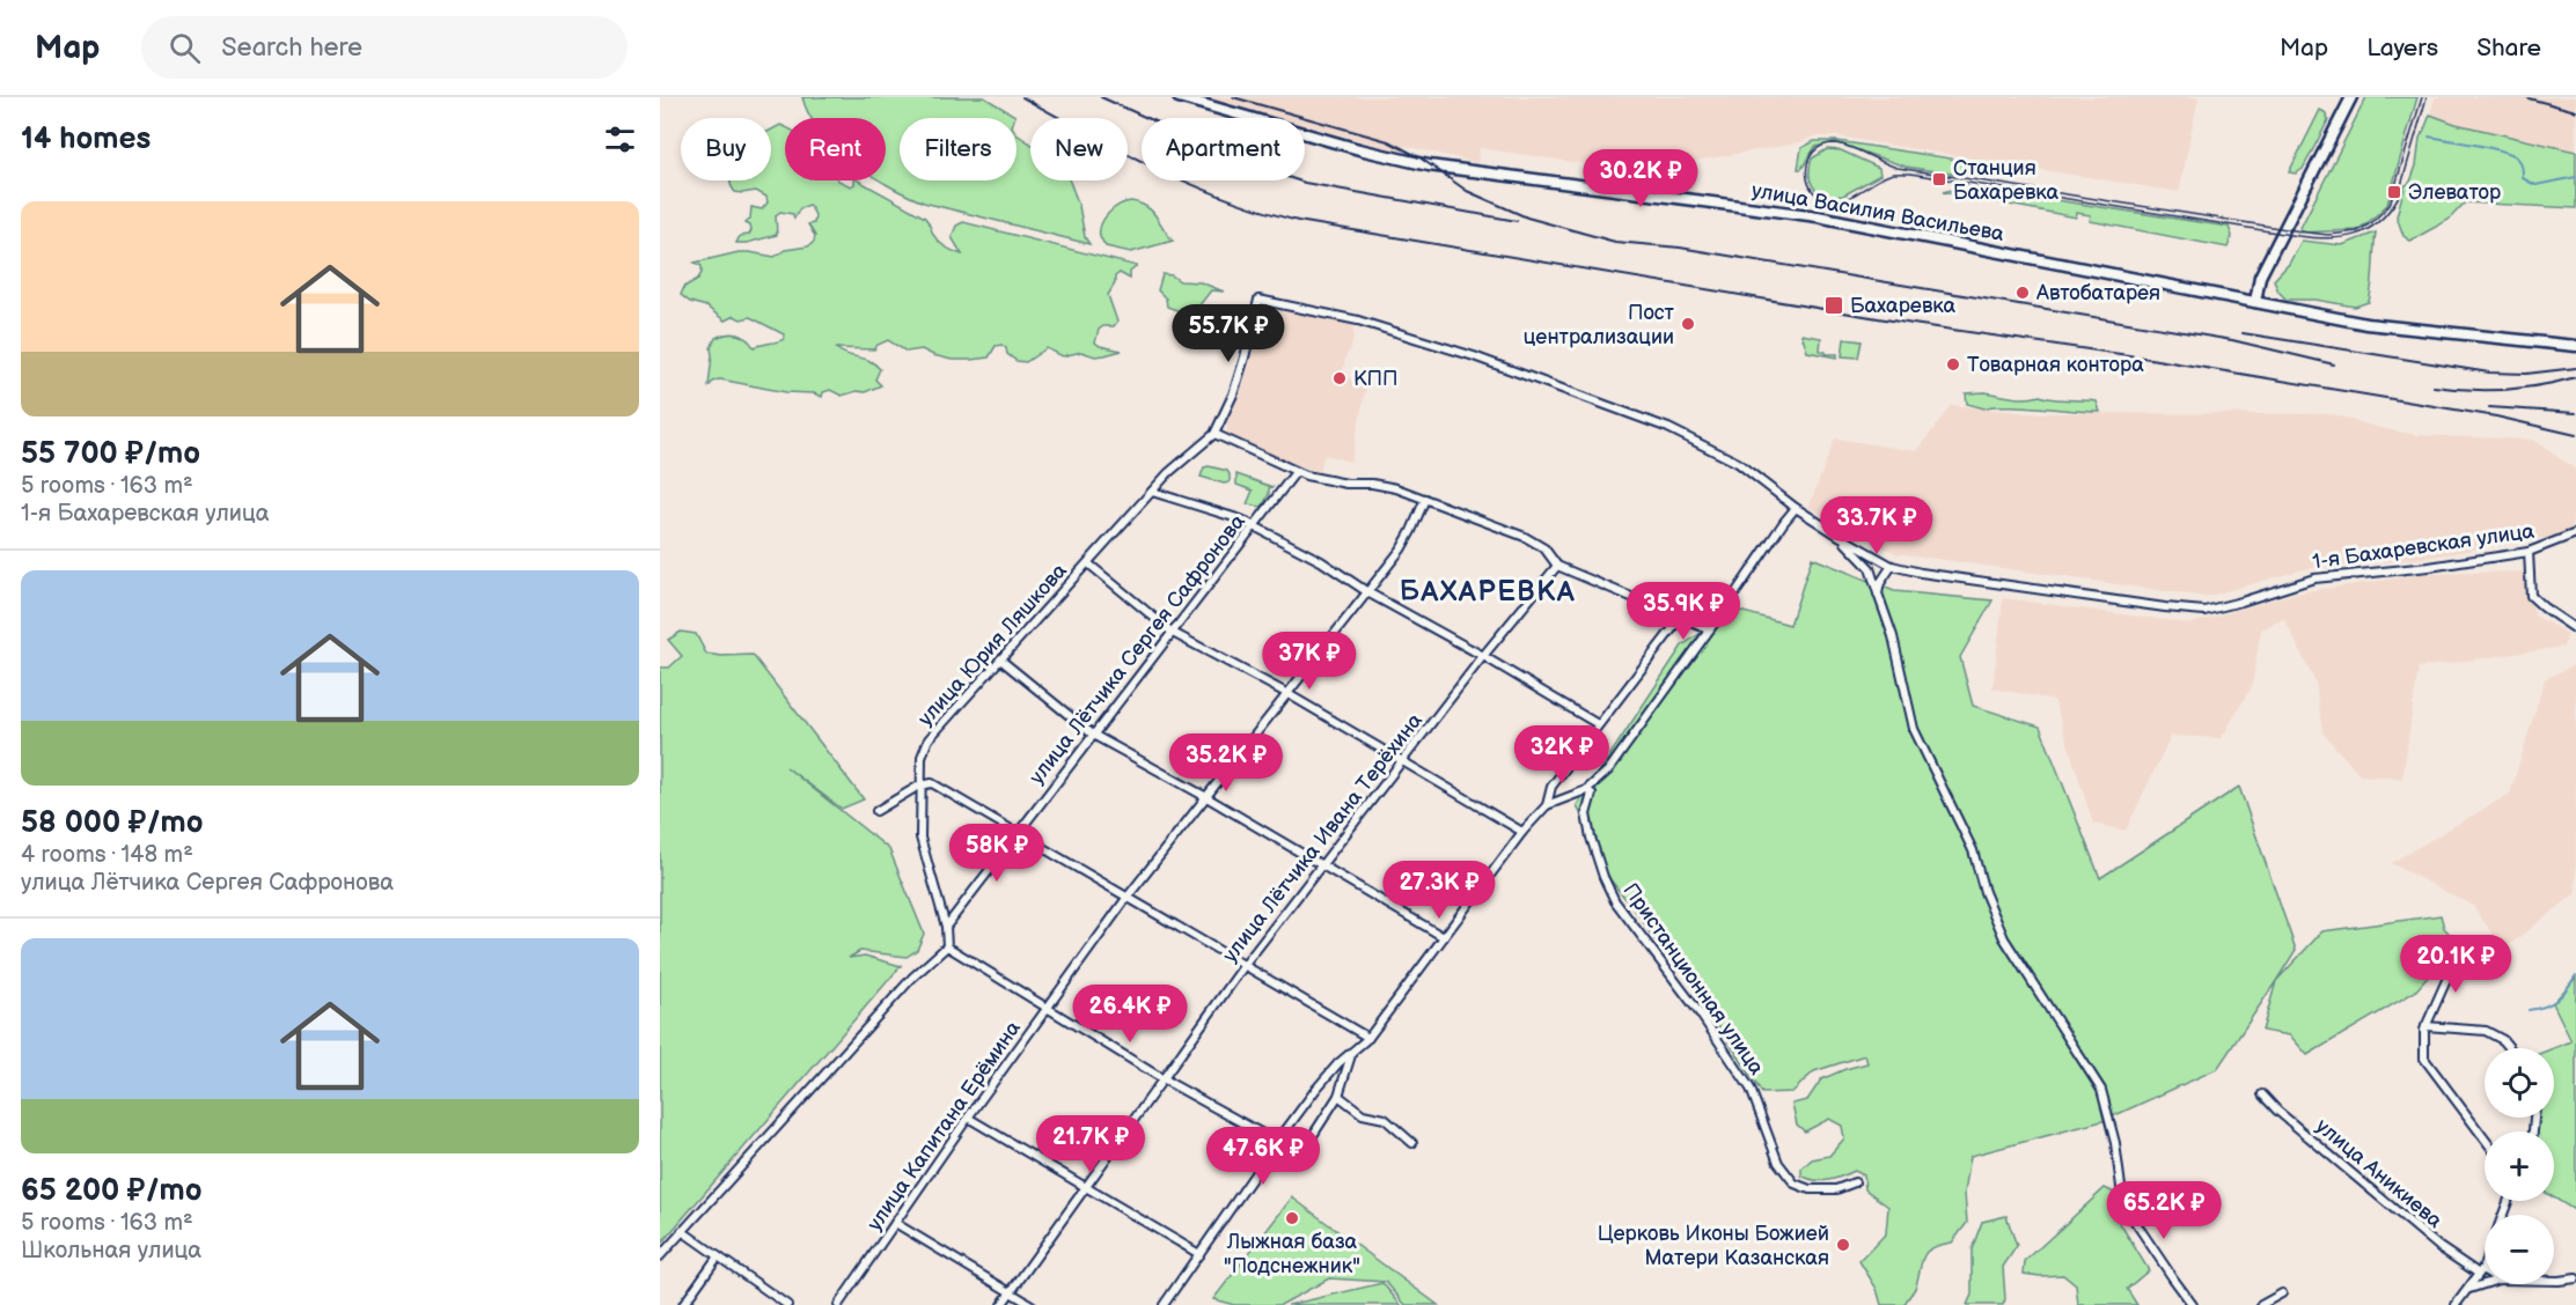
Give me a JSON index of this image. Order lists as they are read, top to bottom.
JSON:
{
  "streets": {
    "main road": ["улица Василия Васильева"],
    "street": [
      "1-я Бахаревская улица",
      "улица Юрия Ляшкова",
      "улица Лётчика Сергея Сафронова",
      "улица Лётчика Ивана Терёхина",
      "Пристанционная улица",
      "улица Капитана Ерёмина",
      "улица Аникиева"
    ]
  },
  "crossings": [
    ["1-я Бахаревская улица", "улица Юрия Ляшкова"],
    ["улица Юрия Ляшкова", "улица Лётчика Сергея Сафронова"]
  ],
  "districts": ["БАХАРЕВКА"],
  "places": {
    "transit": ["Станция Бахаревка", "Элеватор", "Бахаревка"],
    "other": [
      "Автобатарея",
      "Пост централизации",
      "Товарная контора",
      "КПП",
      "Лыжная база \"Подснежник\"",
      "Церковь Иконы Божией Матери Казанская"
    ]
  },
  "page": {
    "header": "Map",
    "search": "Search here",
    "nav": ["Map", "Layers", "Share"],
    "heading": "14 homes",
    "chip": [
      "Buy",
      "Rent",
      "Filters",
      "New",
      "Apartment"
    ],
    "price": [
      "30.2K ₽",
      "55.7K ₽",
      "33.7K ₽",
      "35.9K ₽",
      "37K ₽",
      "32K ₽",
      "35.2K ₽",
      "58K ₽",
      "27.3K ₽",
      "20.1K ₽",
      "26.4K ₽",
      "21.7K ₽",
      "47.6K ₽",
      "65.2K ₽"
    ],
    "list": [
      {
        "name": "55 700 ₽/mo",
        "note": "5 rooms · 163 m² · 1-я Бахаревская улица"
      },
      {
        "name": "58 000 ₽/mo",
        "note": "4 rooms · 148 m² · улица Лётчика Сергея Сафронова"
      },
      {
        "name": "65 200 ₽/mo",
        "note": "5 rooms · 163 m² · Школьная улица"
      }
    ],
    "map_buttons": ["+", "−"]
  }
}
